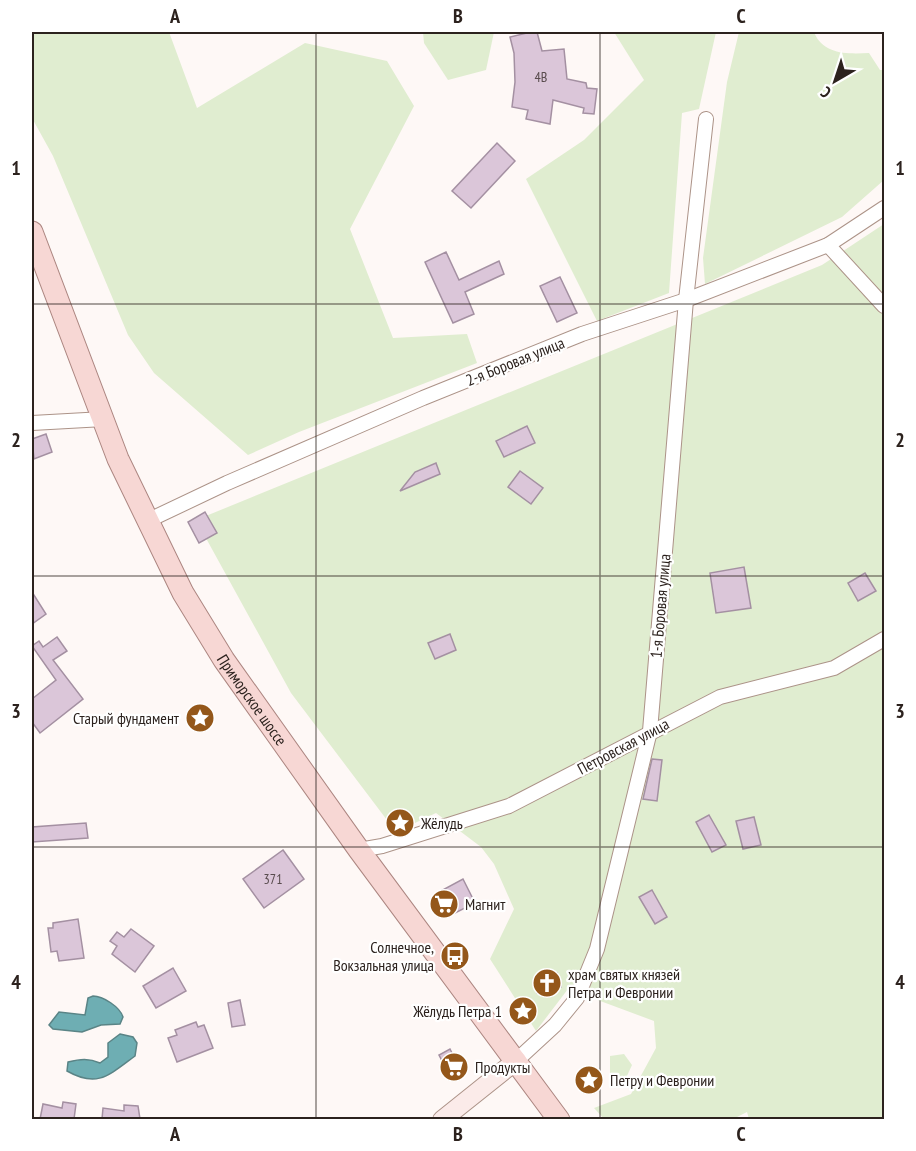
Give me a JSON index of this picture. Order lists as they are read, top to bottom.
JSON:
{
  "streets": {
    "main road": ["Приморское шоссе"],
    "street": ["2-я Боровая улица", "1-я Боровая улица", "Петровская улица"]
  },
  "crossings": [
    ["2-я Боровая улица", "1-я Боровая улица"],
    ["2-я Боровая улица", "Приморское шоссе"],
    ["1-я Боровая улица", "Приморское шоссе"],
    ["1-я Боровая улица", "Петровская улица"],
    ["Приморское шоссе", "Петровская улица"]
  ],
  "places": {
    "place": [
      "Старый фундамент",
      "Жёлудь",
      "Жёлудь Петра 1",
      "Петру и Февронии"
    ],
    "supermarket": ["Магнит", "Продукты"],
    "bus stop": ["Солнечное, Вокзальная улица"],
    "church": ["храм святых князей Петра и Февронии"]
  },
  "house_numbers": ["4В", "371"],
  "north": "bottom left",
  "grid": {
    "columns": ["A", "B", "C"],
    "rows": [
      "1",
      "2",
      "3",
      "4"
    ]
  }
}
